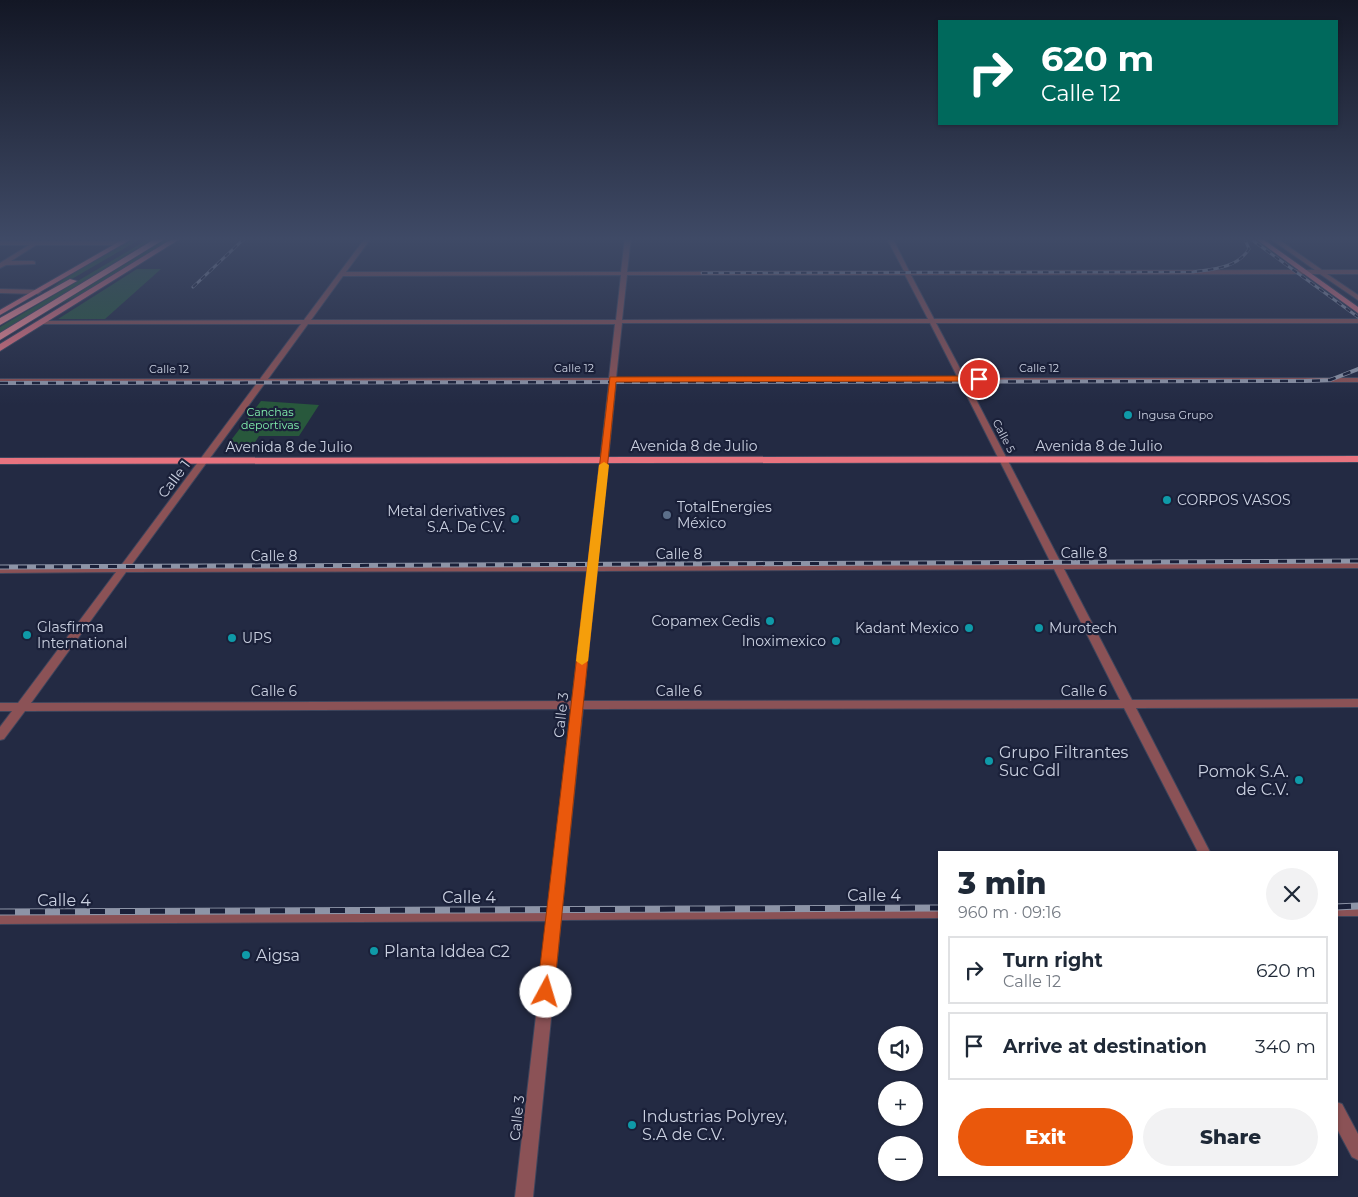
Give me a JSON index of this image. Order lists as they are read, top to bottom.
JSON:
{
  "streets": {
    "main road": ["Avenida 8 de Julio"],
    "street": [
      "Calle 12",
      "Calle 5",
      "Calle 1",
      "Calle 8",
      "Calle 6",
      "Calle 3",
      "Calle 4"
    ]
  },
  "crossings": [
    ["Calle 12", "Calle 5"],
    ["Calle 12", "Calle 1"],
    ["Calle 12", "Calle 3"],
    ["Calle 5", "Avenida 8 de Julio"],
    ["Calle 5", "Calle 8"],
    ["Calle 5", "Calle 6"],
    ["Avenida 8 de Julio", "Calle 1"],
    ["Avenida 8 de Julio", "Calle 3"],
    ["Calle 1", "Calle 8"],
    ["Calle 1", "Calle 6"],
    ["Calle 8", "Calle 3"],
    ["Calle 6", "Calle 3"],
    ["Calle 3", "Calle 4"]
  ],
  "parks": ["Canchas deportivas"],
  "places": [
    "Ingusa Grupo",
    "CORPOS VASOS",
    "TotalEnergies México",
    "Metal derivatives S.A. De C.V.",
    "Copamex Cedis",
    "Kadant Mexico",
    "Murotech",
    "Glasfirma International",
    "UPS",
    "Inoximexico",
    "Grupo Filtrantes Suc Gdl",
    "Pomok S.A. de C.V.",
    "Planta Iddea C2",
    "Aigsa",
    "Industrias Polyrey, S.A de C.V."
  ],
  "page": {
    "turn": ["620 m", "Calle 12"],
    "heading": ["3 min", "960 m · 09:16"],
    "list": [
      {
        "name": "Turn right",
        "note": "Calle 12",
        "value": "620 m"
      },
      {
        "name": "Arrive at destination",
        "value": "340 m"
      }
    ],
    "map_buttons": ["+", "−"],
    "buttons": ["Exit", "Share"]
  }
}
